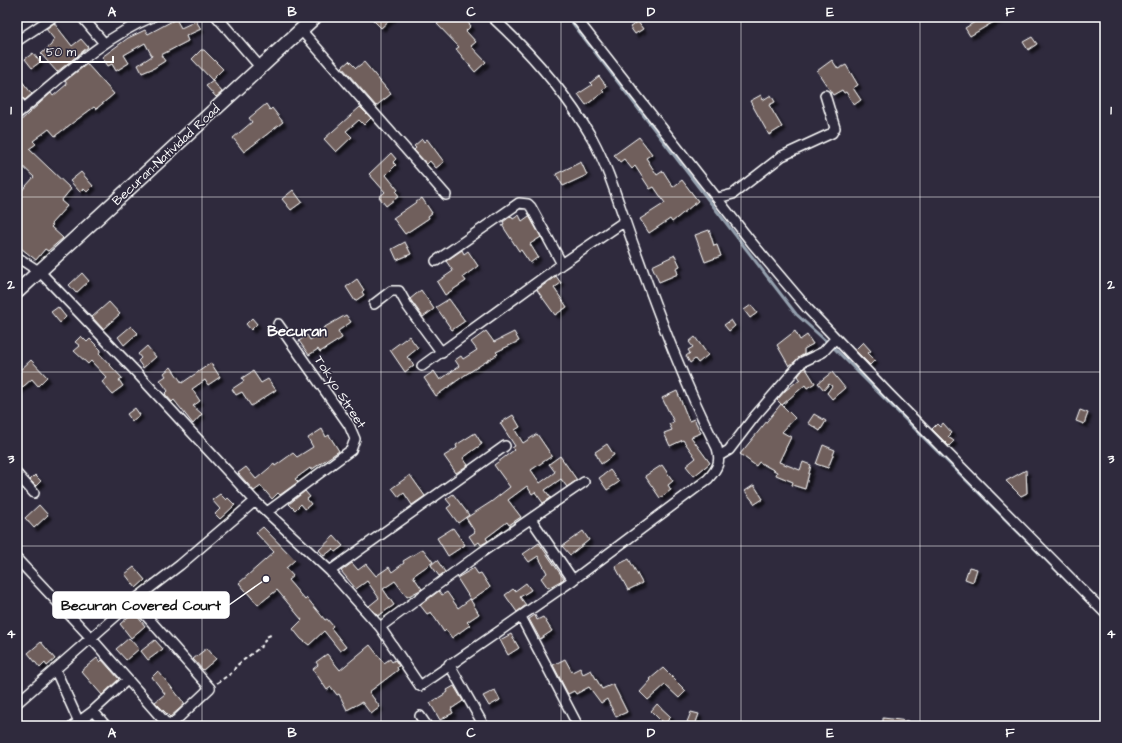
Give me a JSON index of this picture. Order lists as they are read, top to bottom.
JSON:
{
  "streets": {
    "street": ["Becuran-Natividad Road", "Tokyo Street"]
  },
  "districts": ["Becuran"],
  "places": ["Becuran Covered Court"],
  "scale_bar": "50 m",
  "grid": {
    "columns": [
      "A",
      "B",
      "C",
      "D",
      "E",
      "F"
    ],
    "rows": [
      "1",
      "2",
      "3",
      "4"
    ]
  }
}
